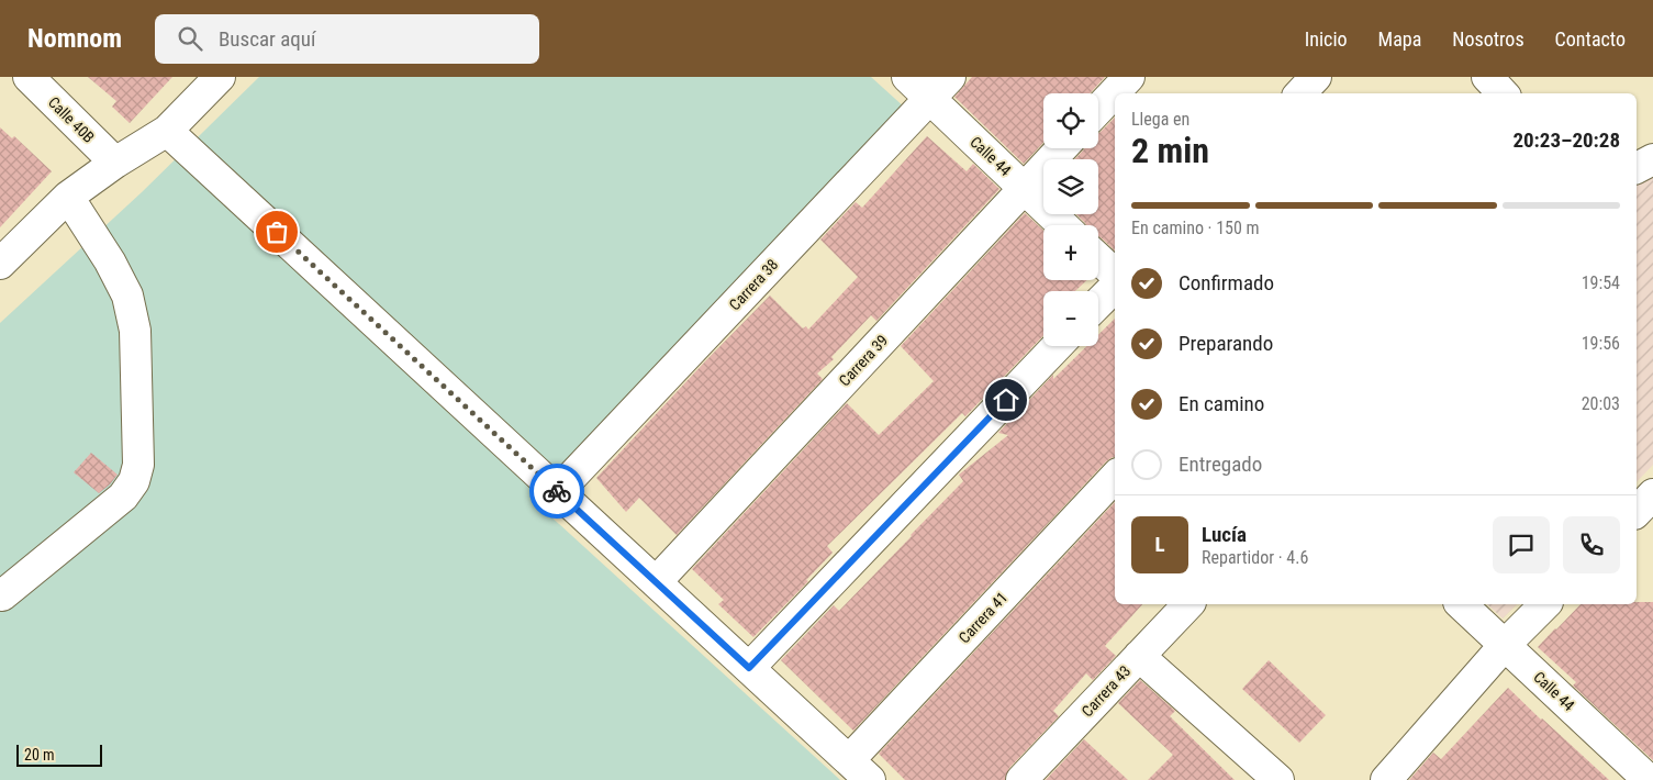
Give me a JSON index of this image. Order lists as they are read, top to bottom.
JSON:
{
  "streets": {
    "street": [
      "Calle 40B",
      "Calle 44",
      "Carrera 38",
      "Carrera 39",
      "Carrera 41",
      "Carrera 43"
    ]
  },
  "crossings": [
    ["Calle 44", "Carrera 38"],
    ["Calle 44", "Carrera 39"]
  ],
  "scale_bar": "20 m",
  "page": {
    "header": "Nomnom",
    "search": "Buscar aquí",
    "nav": [
      "Inicio",
      "Mapa",
      "Nosotros",
      "Contacto"
    ],
    "map_buttons": ["+", "−"],
    "heading": ["2 min", "Llega en", "20:23–20:28"],
    "panel": ["Lucía", "Repartidor · 4.6"],
    "bar": "En camino · 150 m",
    "list": [
      ["Confirmado", "19:54"],
      ["Preparando", "19:56"],
      ["En camino", "20:03"],
      "Entregado"
    ],
    "round": "L",
    "scale": "20 m"
  }
}
